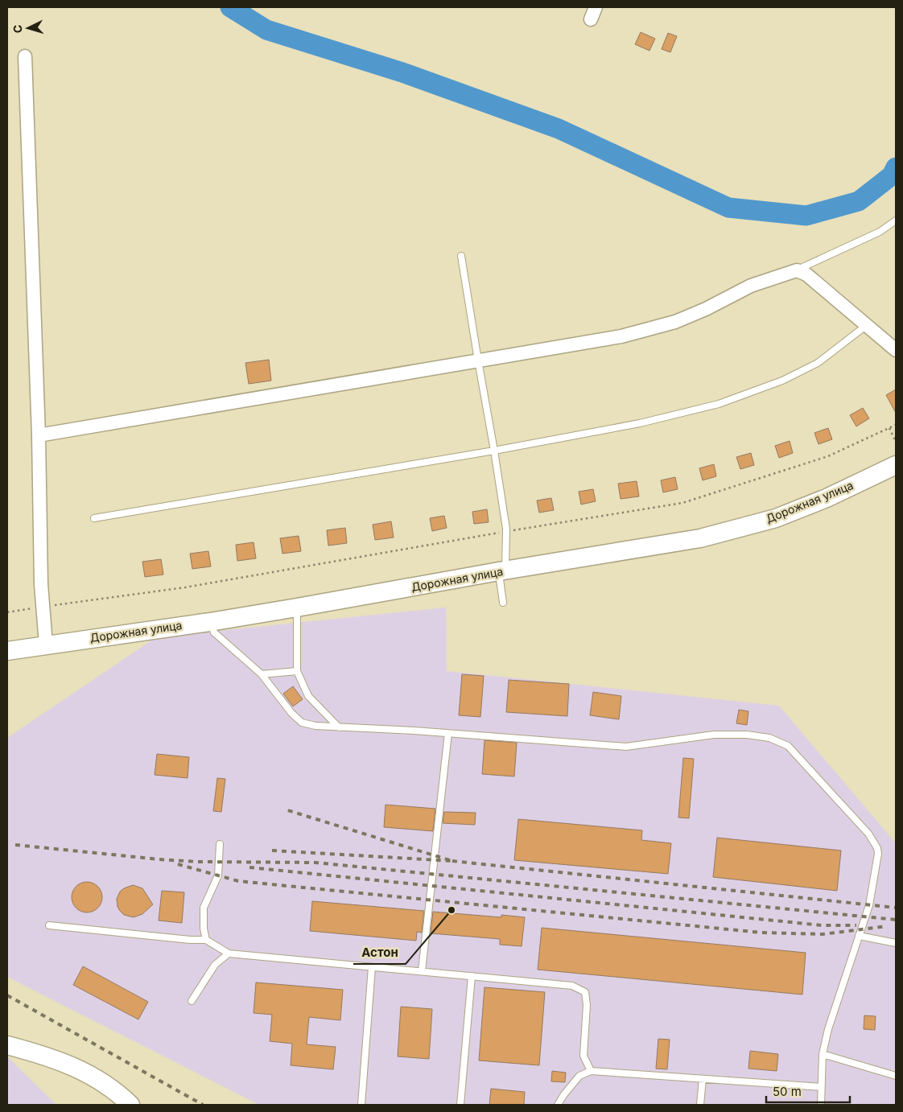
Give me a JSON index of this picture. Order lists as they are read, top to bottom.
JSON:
{
  "streets": {
    "street": ["Дорожная улица"]
  },
  "places": ["Астон"],
  "scale_bar": "50 m",
  "north": "left"
}
